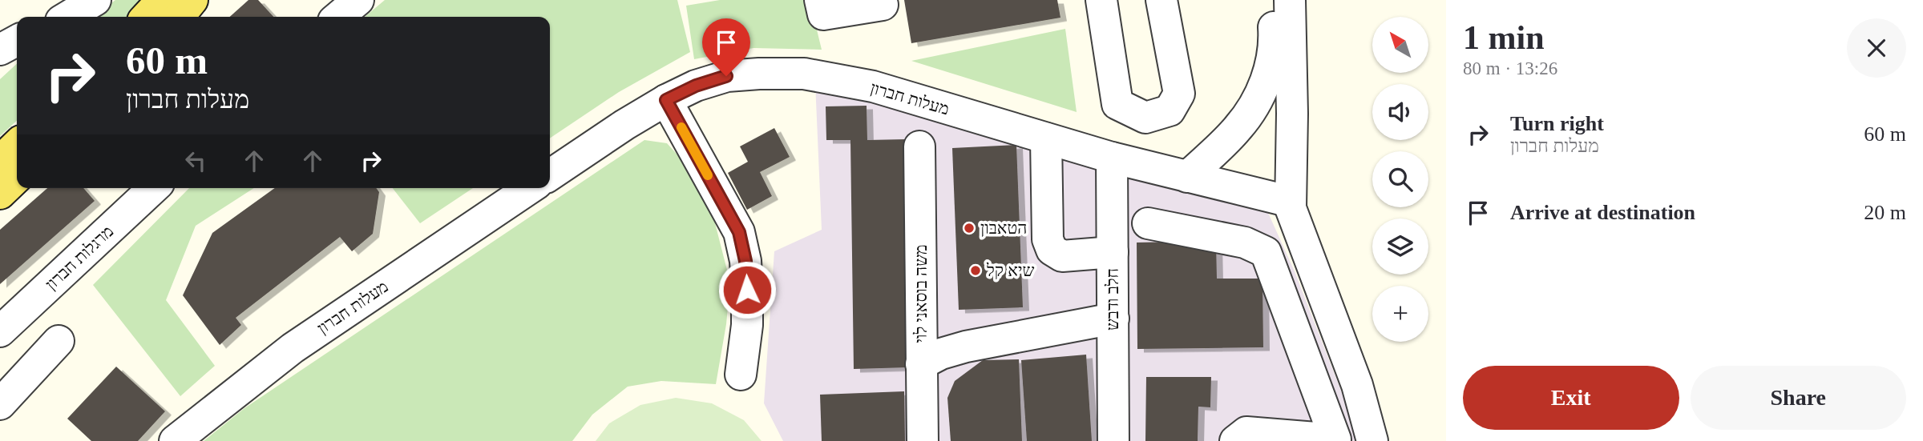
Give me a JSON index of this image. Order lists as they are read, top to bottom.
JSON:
{
  "streets": {
    "street": [
      "מעלות חברון",
      "מרגלות חברון",
      "משה בוסאני לוי",
      "חלב ודבש"
    ]
  },
  "crossings": [
    ["מעלות חברון", "חלב ודבש"]
  ],
  "places": ["הטאבון", "שיא קל"],
  "north": "top left",
  "page": {
    "heading": ["1 min", "80 m · 13:26"],
    "map_buttons": "+",
    "turn": ["60 m", "מעלות חברון"],
    "list": [
      {
        "name": "Turn right",
        "note": "מעלות חברון",
        "value": "60 m"
      },
      {
        "name": "Arrive at destination",
        "value": "20 m"
      }
    ],
    "buttons": ["Exit", "Share"]
  }
}
